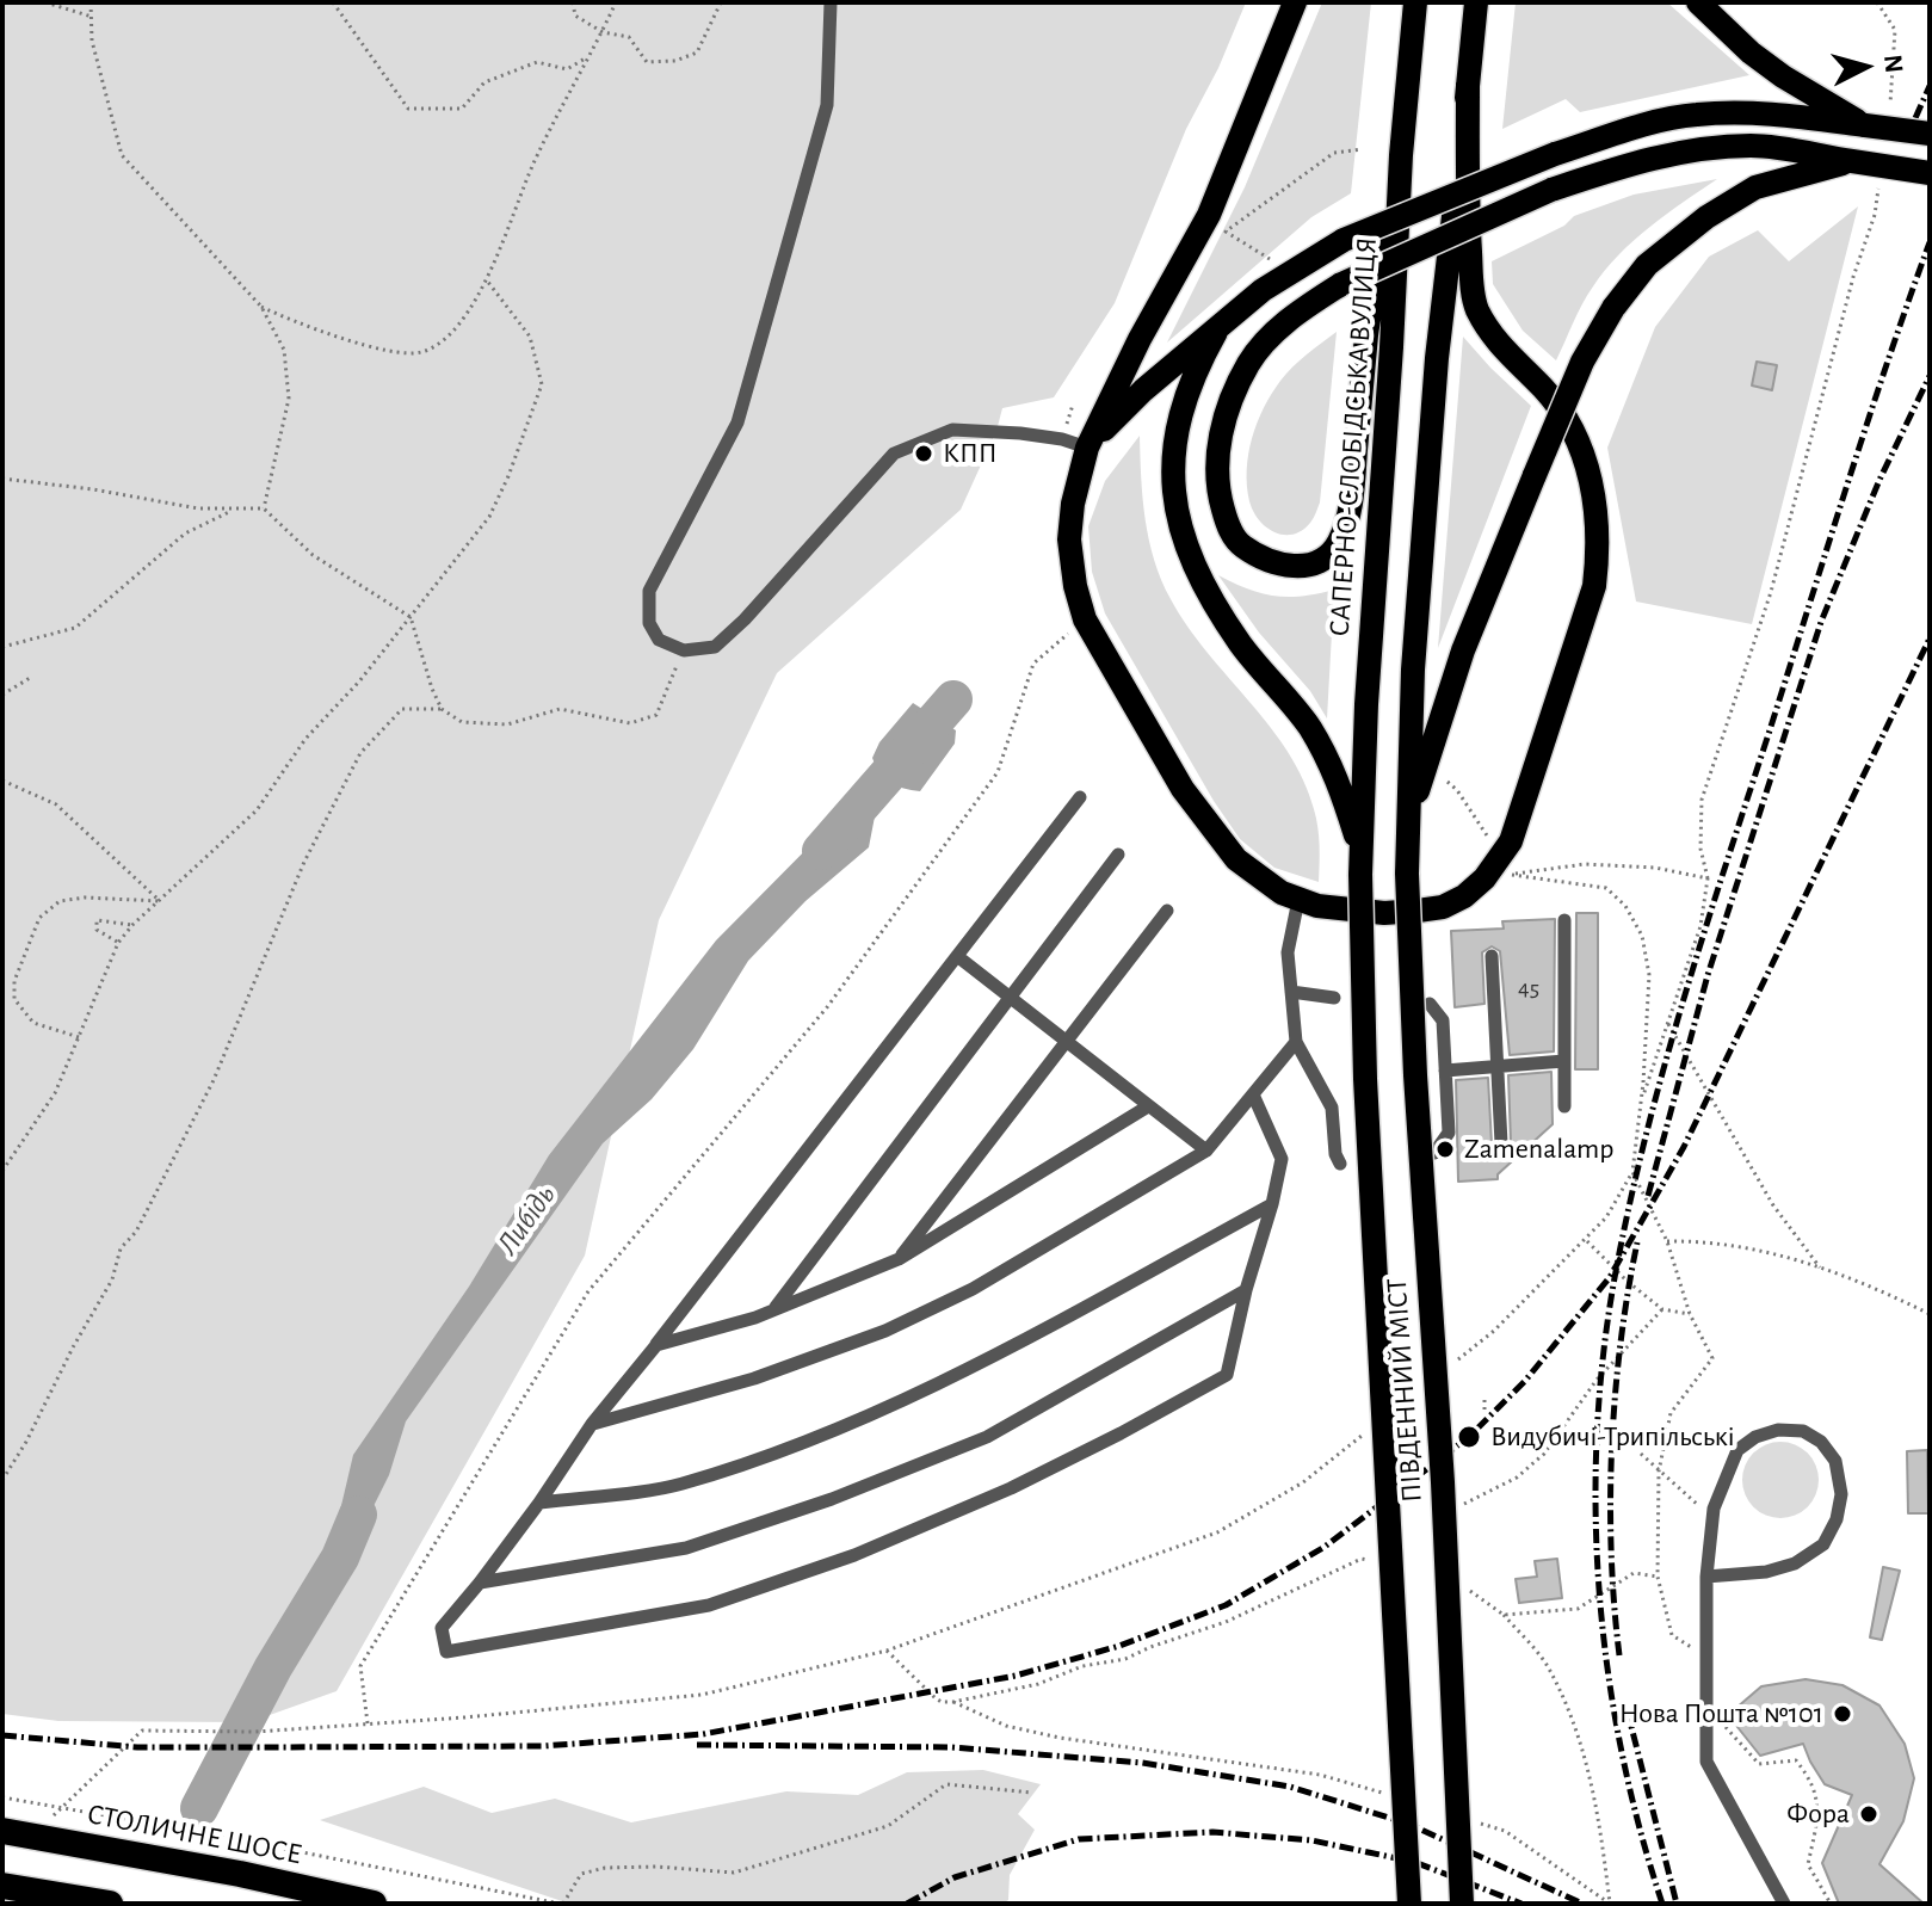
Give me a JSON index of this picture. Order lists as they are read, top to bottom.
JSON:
{
  "streets": {
    "highway": ["СТОЛИЧНЕ ШОСЕ"],
    "main road": ["САПЕРНО-СЛОБІДСЬКА ВУЛИЦЯ", "ПІВДЕННИЙ МІСТ"]
  },
  "crossings": [
    ["САПЕРНО-СЛОБІДСЬКА ВУЛИЦЯ", "ПІВДЕННИЙ МІСТ"]
  ],
  "water": ["Либідь"],
  "places": [
    "КПП",
    "Zamenalamp",
    "Видубичі-Трипільські",
    "Нова Пошта №101",
    "Фора"
  ],
  "house_numbers": ["45"],
  "north": "right"
}
